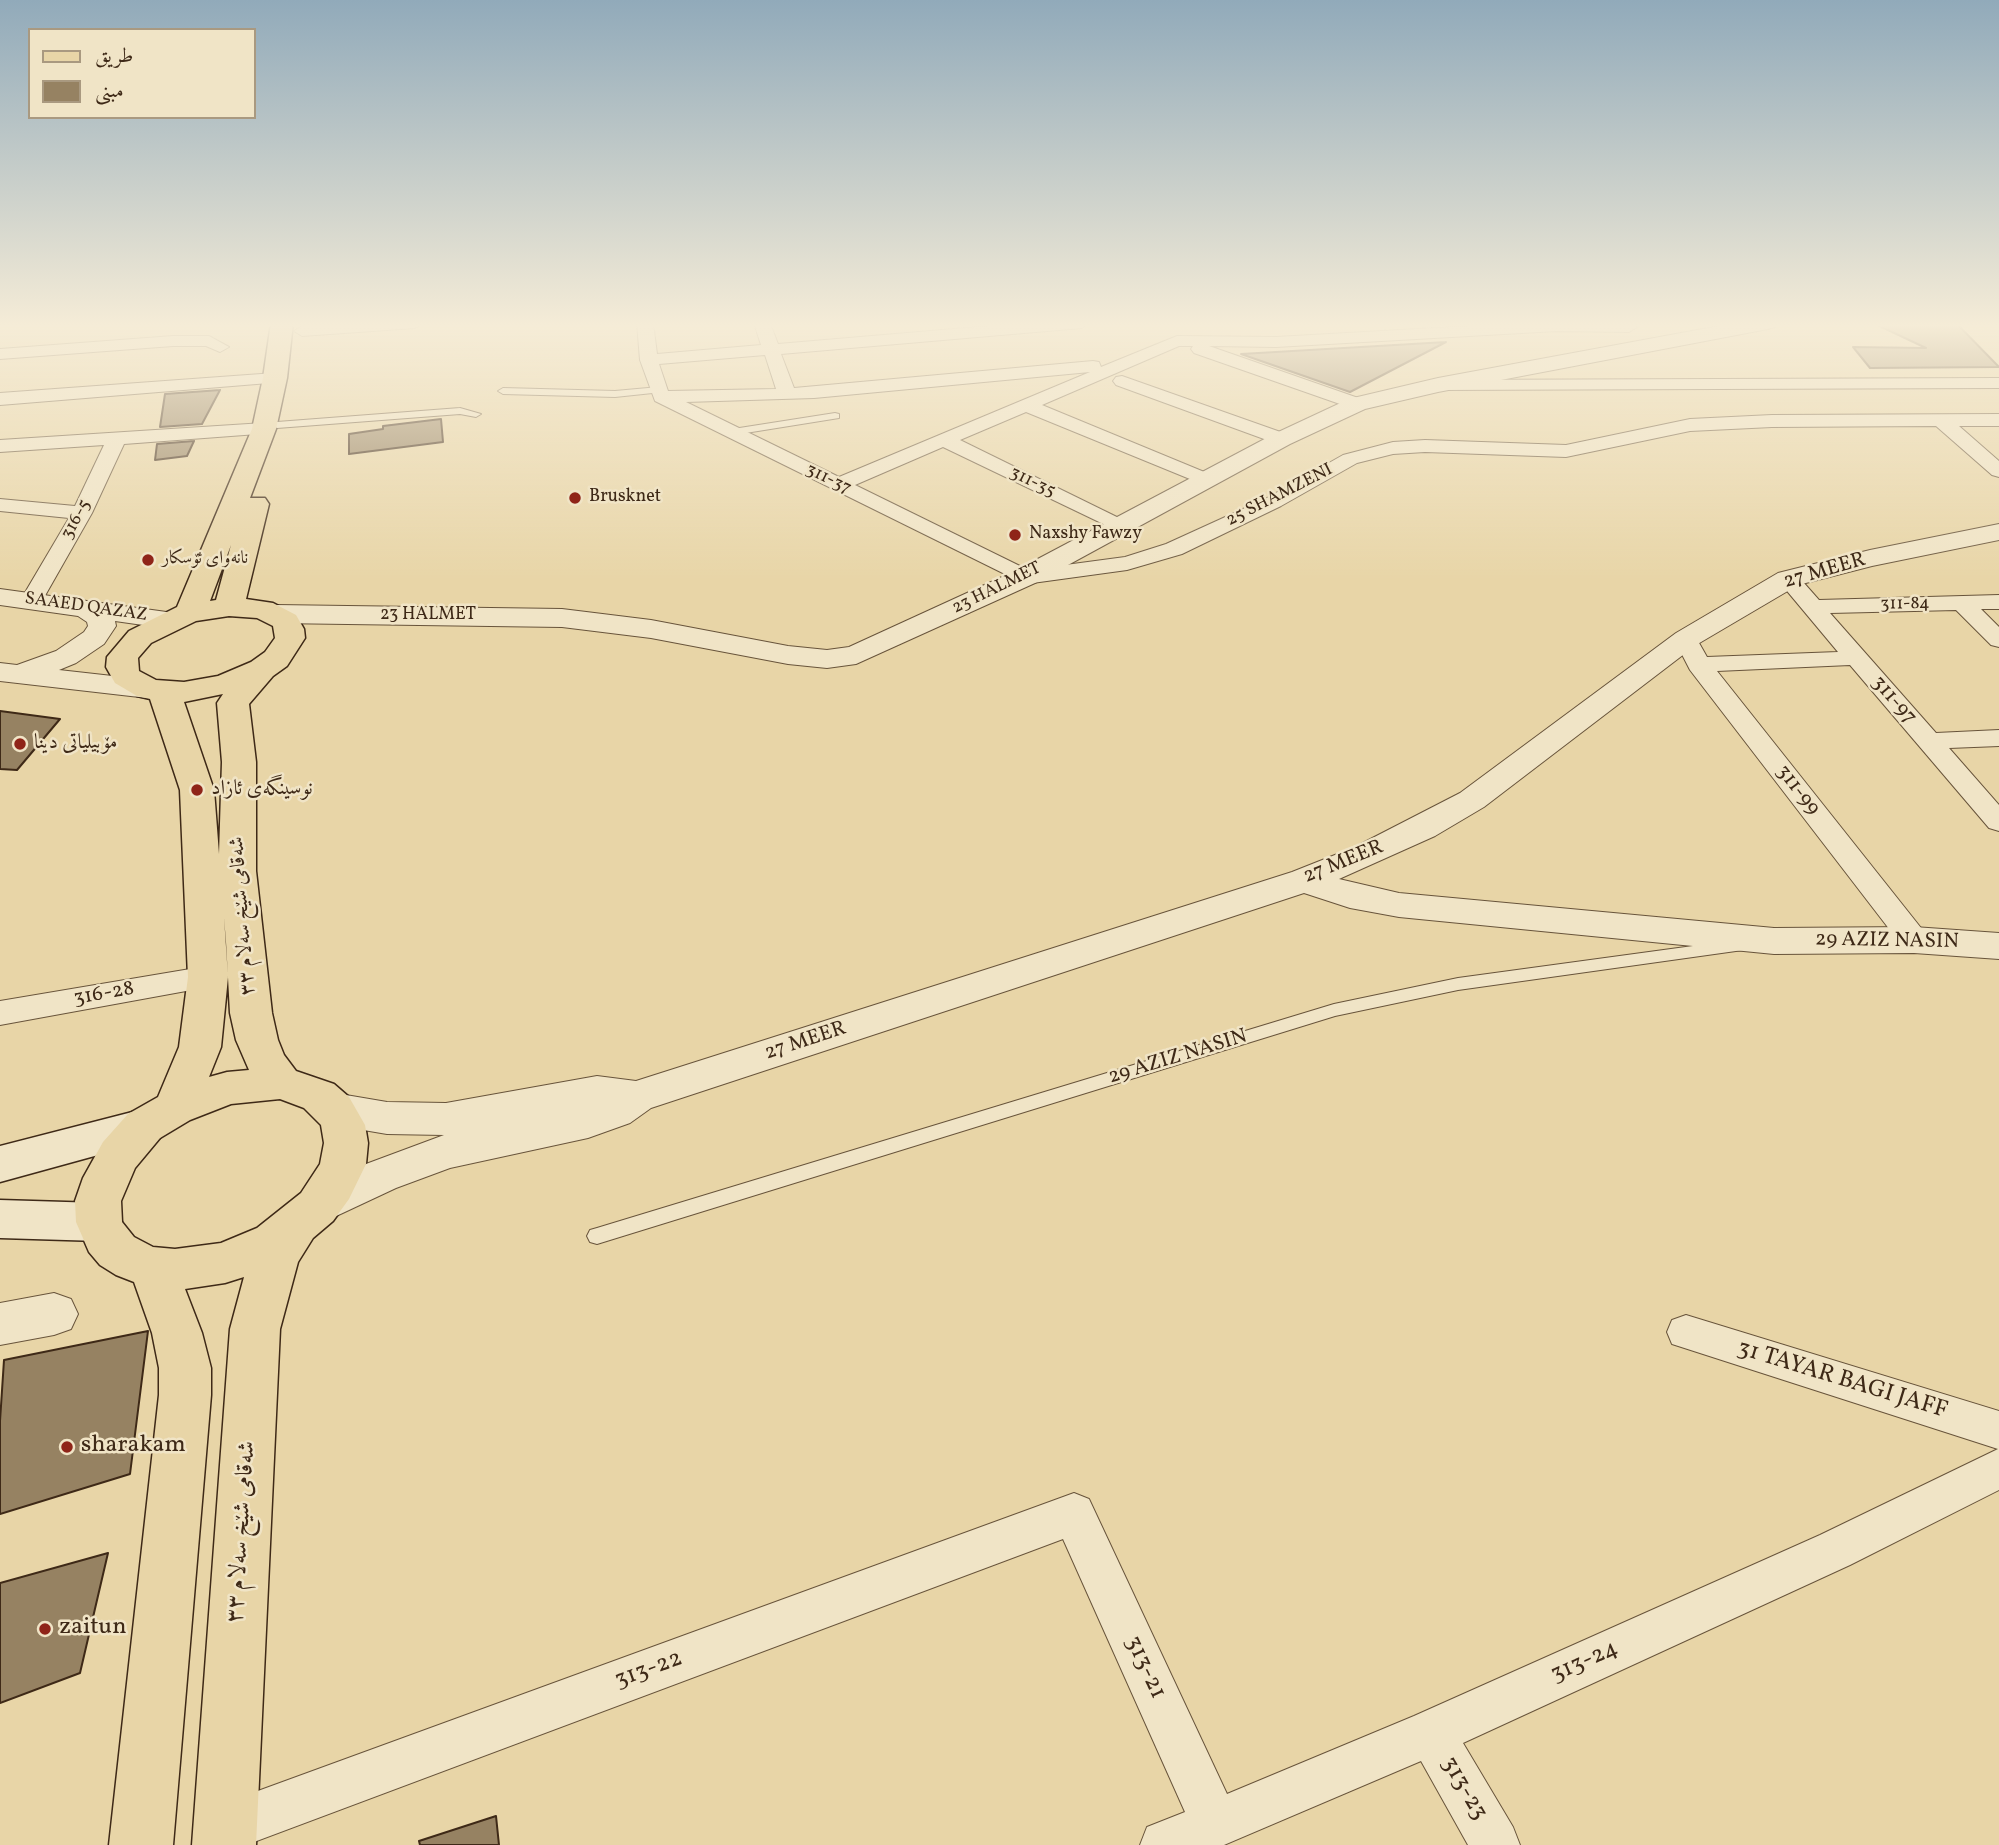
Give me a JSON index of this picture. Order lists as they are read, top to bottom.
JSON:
{
  "streets": {
    "main road": ["شەقامی شێخ سەلام ٣٣"],
    "street": [
      "311-37",
      "311-35",
      "25 SHAMZENI",
      "316-5",
      "27 MEER",
      "23 HALMET",
      "311-84",
      "SAAED QAZAZ",
      "311-97",
      "311-99",
      "29 AZIZ NASIN",
      "316-28",
      "31 TAYAR BAGI JAFF",
      "313-24",
      "313-21",
      "313-22",
      "313-23"
    ]
  },
  "crossings": [
    ["311-37", "25 SHAMZENI"],
    ["311-37", "23 HALMET"],
    ["311-35", "23 HALMET"],
    ["25 SHAMZENI", "23 HALMET"],
    ["316-5", "SAAED QAZAZ"],
    ["27 MEER", "311-97"],
    ["27 MEER", "311-99"],
    ["27 MEER", "شەقامی شێخ سەلام ٣٣"],
    ["27 MEER", "29 AZIZ NASIN"],
    ["23 HALMET", "شەقامی شێخ سەلام ٣٣"],
    ["311-84", "311-97"],
    ["311-99", "29 AZIZ NASIN"],
    ["شەقامی شێخ سەلام ٣٣", "316-28"],
    ["شەقامی شێخ سەلام ٣٣", "313-22"],
    ["313-24", "313-21"],
    ["313-24", "313-23"],
    ["313-21", "313-22"]
  ],
  "places": [
    "Brusknet",
    "Naxshy Fawzy",
    "نانەوای ئۆسکار",
    "مۆبیلیاتی دینا",
    "نوسینگەی ئازاد",
    "sharakam",
    "zaitun"
  ],
  "legend": ["طريق", "مبنى"]
}
